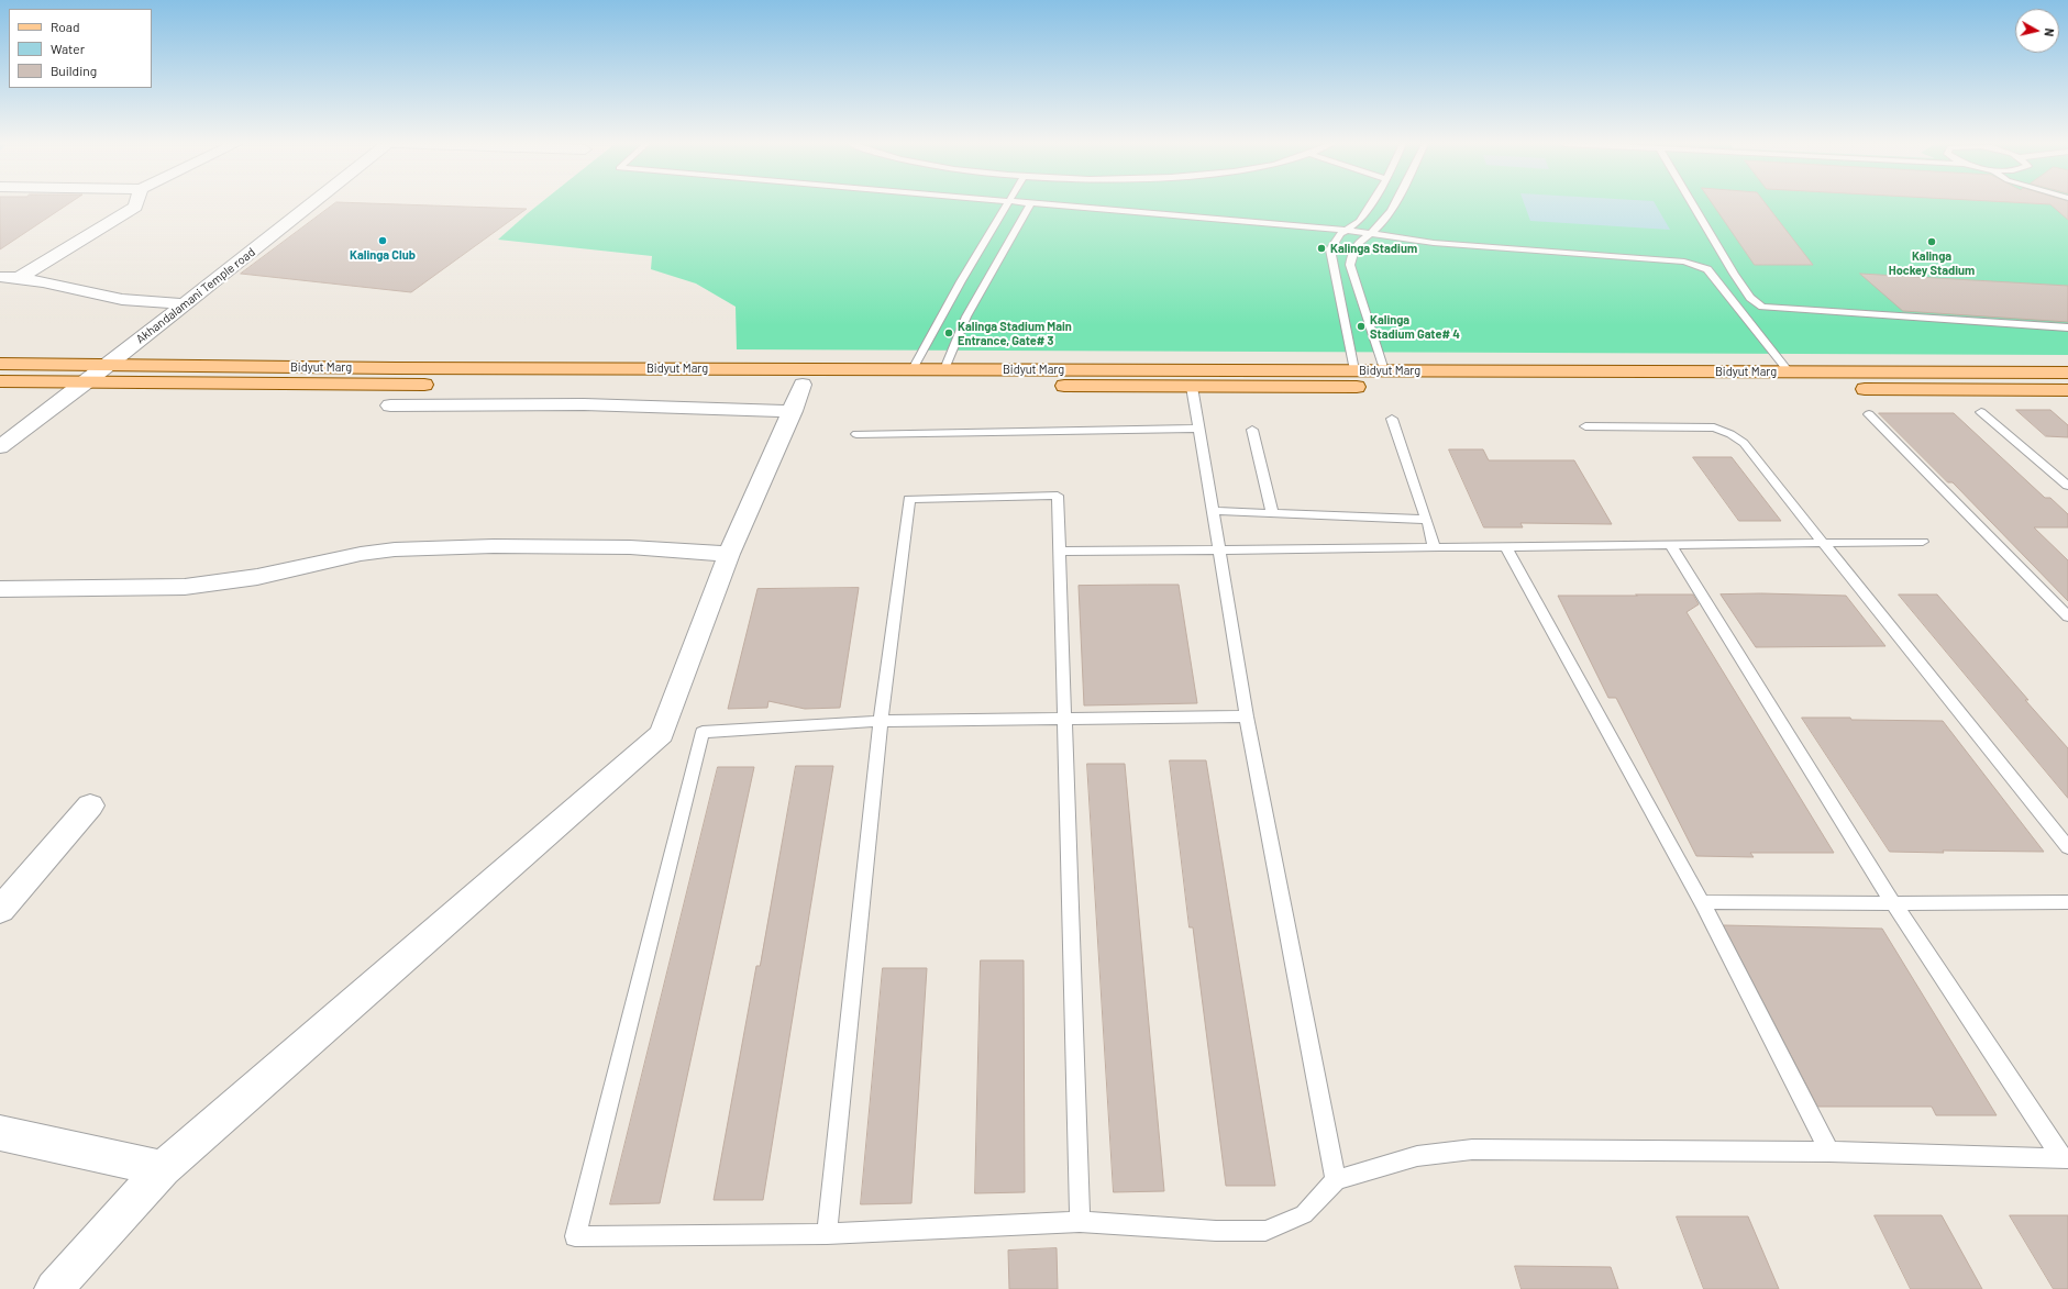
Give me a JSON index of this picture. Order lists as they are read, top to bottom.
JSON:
{
  "streets": {
    "main road": ["Bidyut Marg"],
    "street": ["Akhandalamani Temple road"]
  },
  "crossings": [
    ["Akhandalamani Temple road", "Bidyut Marg"]
  ],
  "places": [
    "Kalinga Club",
    "Kalinga Hockey Stadium",
    "Kalinga Stadium",
    "Kalinga Stadium Gate# 4",
    "Kalinga Stadium Main Entrance, Gate# 3"
  ],
  "legend": ["Road", "Water", "Building"],
  "north": "right"
}
